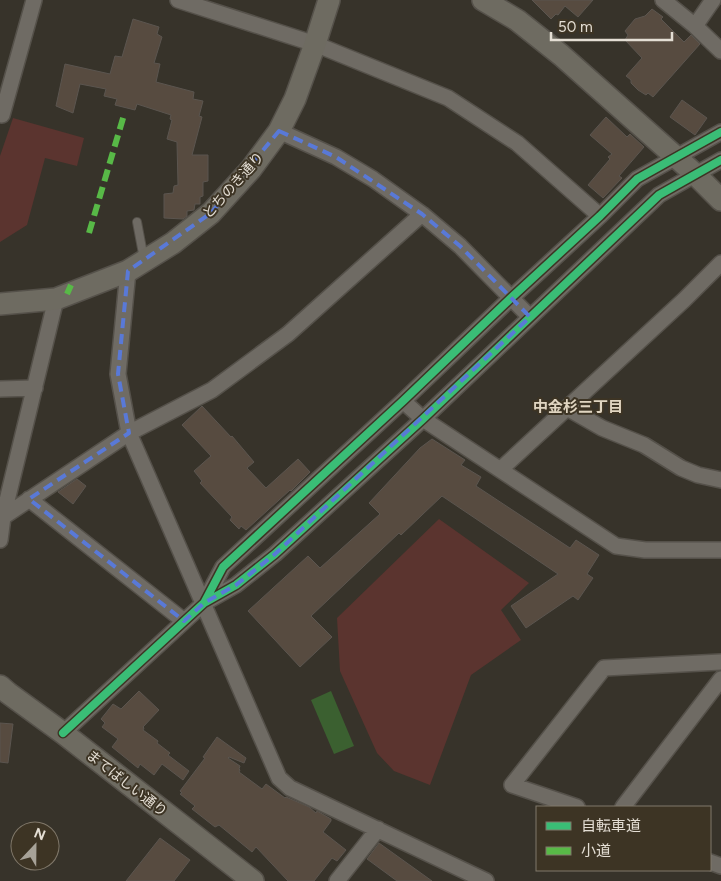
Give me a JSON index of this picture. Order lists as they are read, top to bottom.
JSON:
{
  "streets": {
    "street": ["とちのき通り", "まてばしい通り"]
  },
  "districts": ["中金杉三丁目"],
  "legend": ["自転車道", "小道"],
  "scale_bar": "50 m",
  "north": "top"
}
